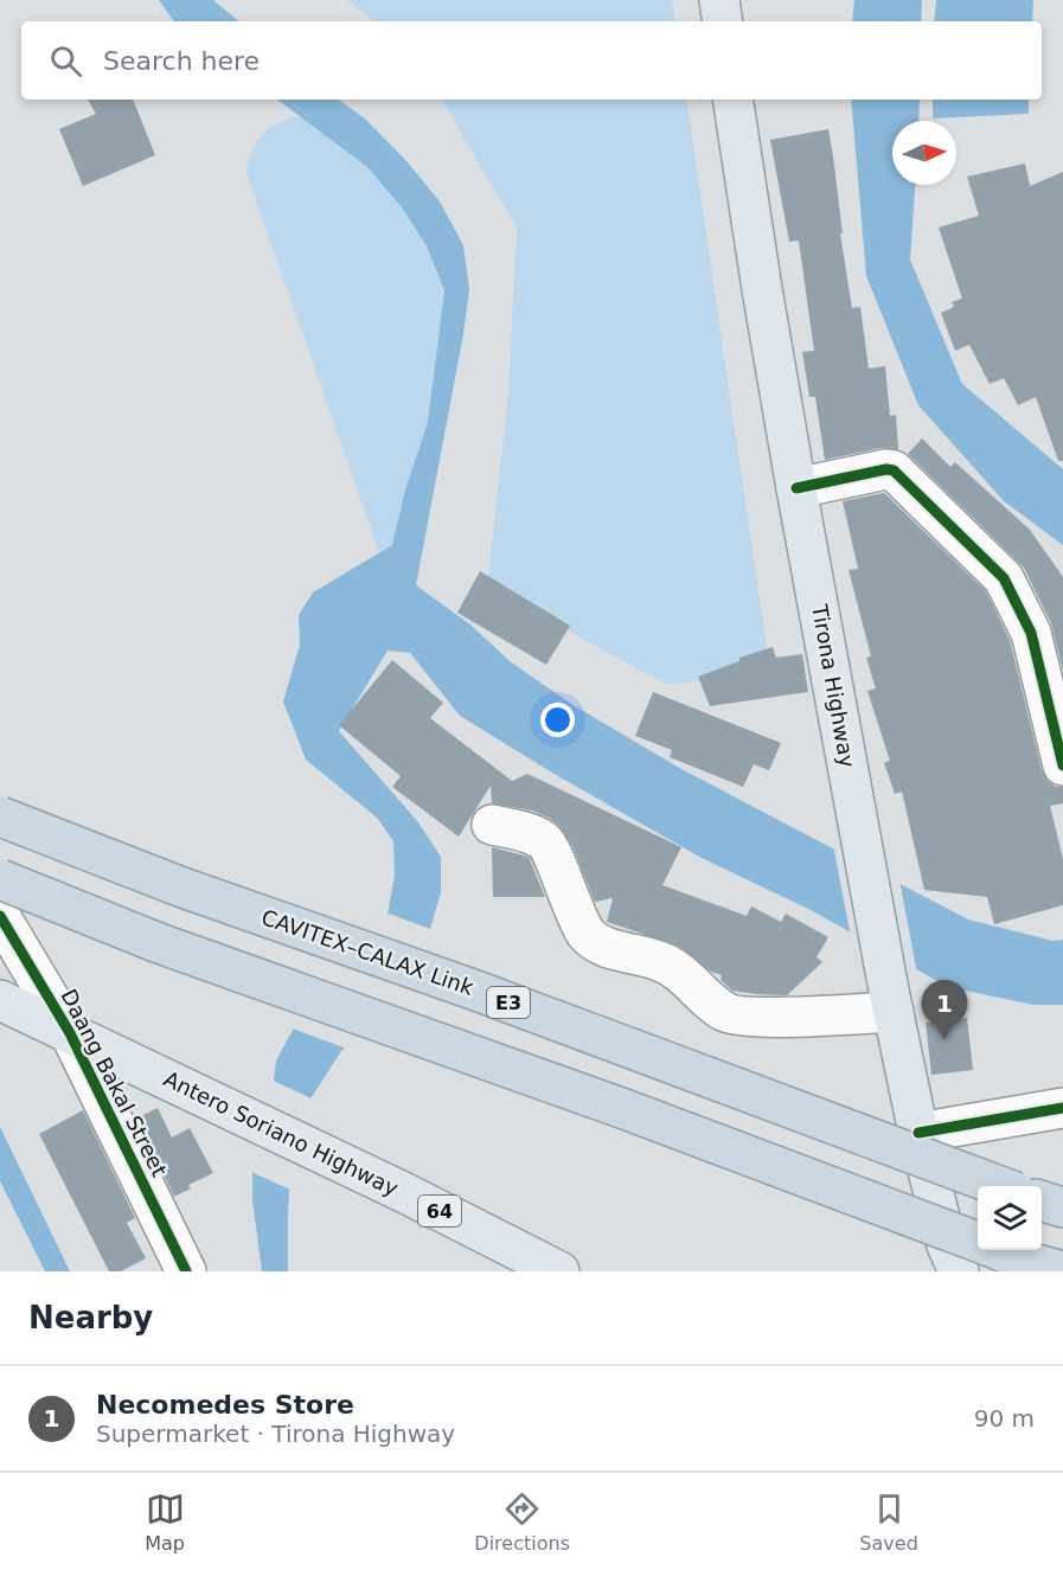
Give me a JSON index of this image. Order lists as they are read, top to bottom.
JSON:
{
  "streets": {
    "highway": ["CAVITEX–CALAX Link", "E3"],
    "main road": ["Tirona Highway", "Antero Soriano Highway", "64"],
    "street": ["Daang Bakal Street"]
  },
  "crossings": [
    ["Daang Bakal Street", "Antero Soriano Highway"]
  ],
  "north": "right",
  "page": {
    "search": "Search here",
    "pins": "1",
    "heading": "Nearby",
    "list": [
      {
        "mark": "1",
        "name": "Necomedes Store",
        "note": "Supermarket · Tirona Highway",
        "value": "90 m"
      }
    ],
    "nav": ["Map", "Directions", "Saved"]
  }
}
